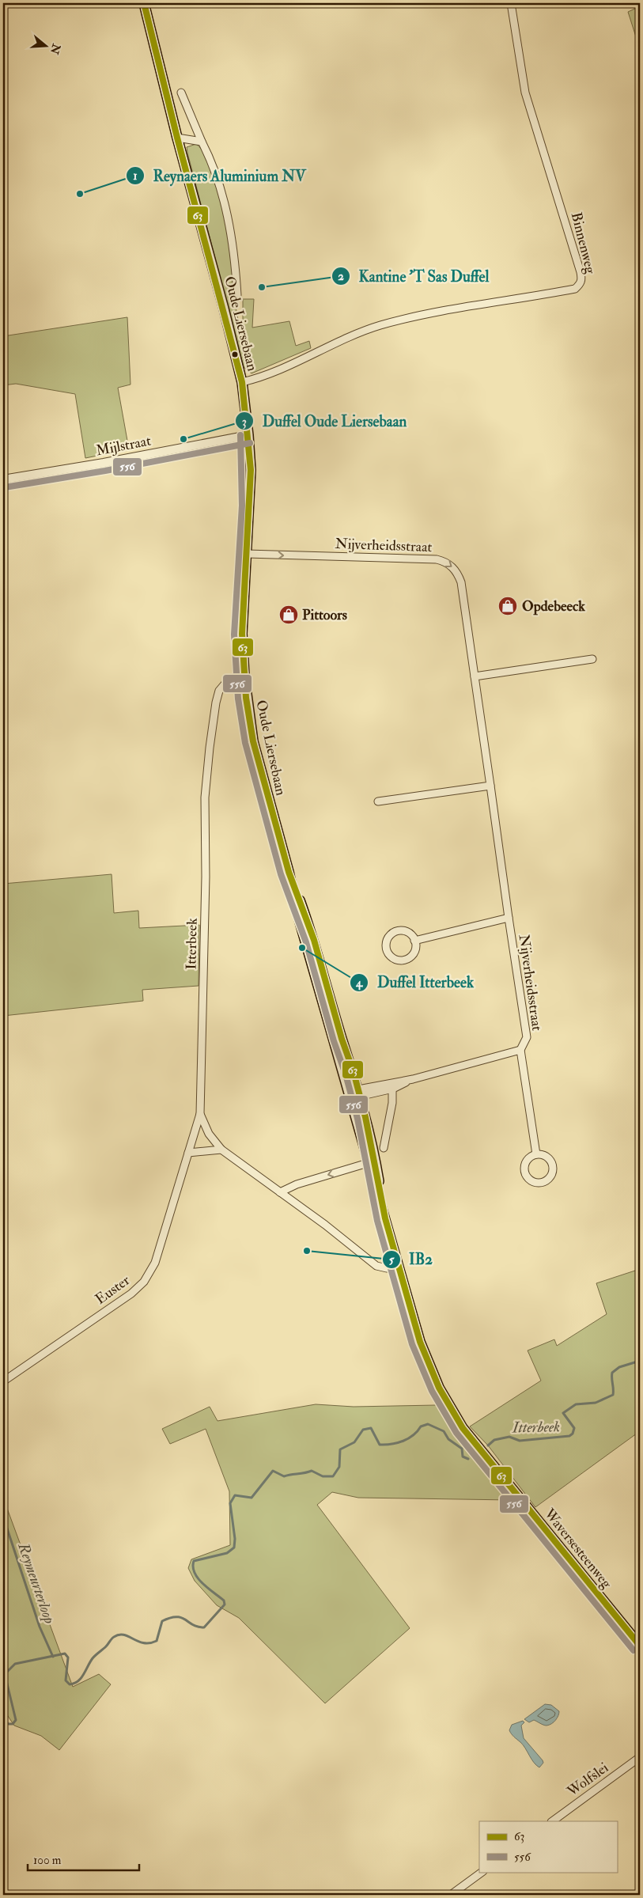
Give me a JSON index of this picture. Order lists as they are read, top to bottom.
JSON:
{
  "streets": {
    "main road": ["Oude Liersebaan", "Waversesteenweg"],
    "street": [
      "Binnenweg",
      "Mijlstraat",
      "Nijverheidsstraat",
      "Itterbeek",
      "Euster",
      "Wolfslei"
    ]
  },
  "crossings": [
    ["Binnenweg", "Oude Liersebaan"],
    ["Oude Liersebaan", "Mijlstraat"],
    ["Oude Liersebaan", "Nijverheidsstraat"],
    ["Oude Liersebaan", "Itterbeek"],
    ["Oude Liersebaan", "Waversesteenweg"],
    ["Itterbeek", "Euster"]
  ],
  "water": ["Itterbeek", "Reymeurterloop"],
  "places": {
    "other": [
      "Reynaers Aluminium NV",
      "Kantine 'T Sas Duffel",
      "Duffel Oude Liersebaan",
      "Duffel Itterbeek",
      "IB2"
    ],
    "shop": ["Opdebeeck", "Pittoors"]
  },
  "lines": ["transit line 63", "transit line 556"],
  "legend": ["63", "556"],
  "scale_bar": "100 m",
  "north": "right"
}
